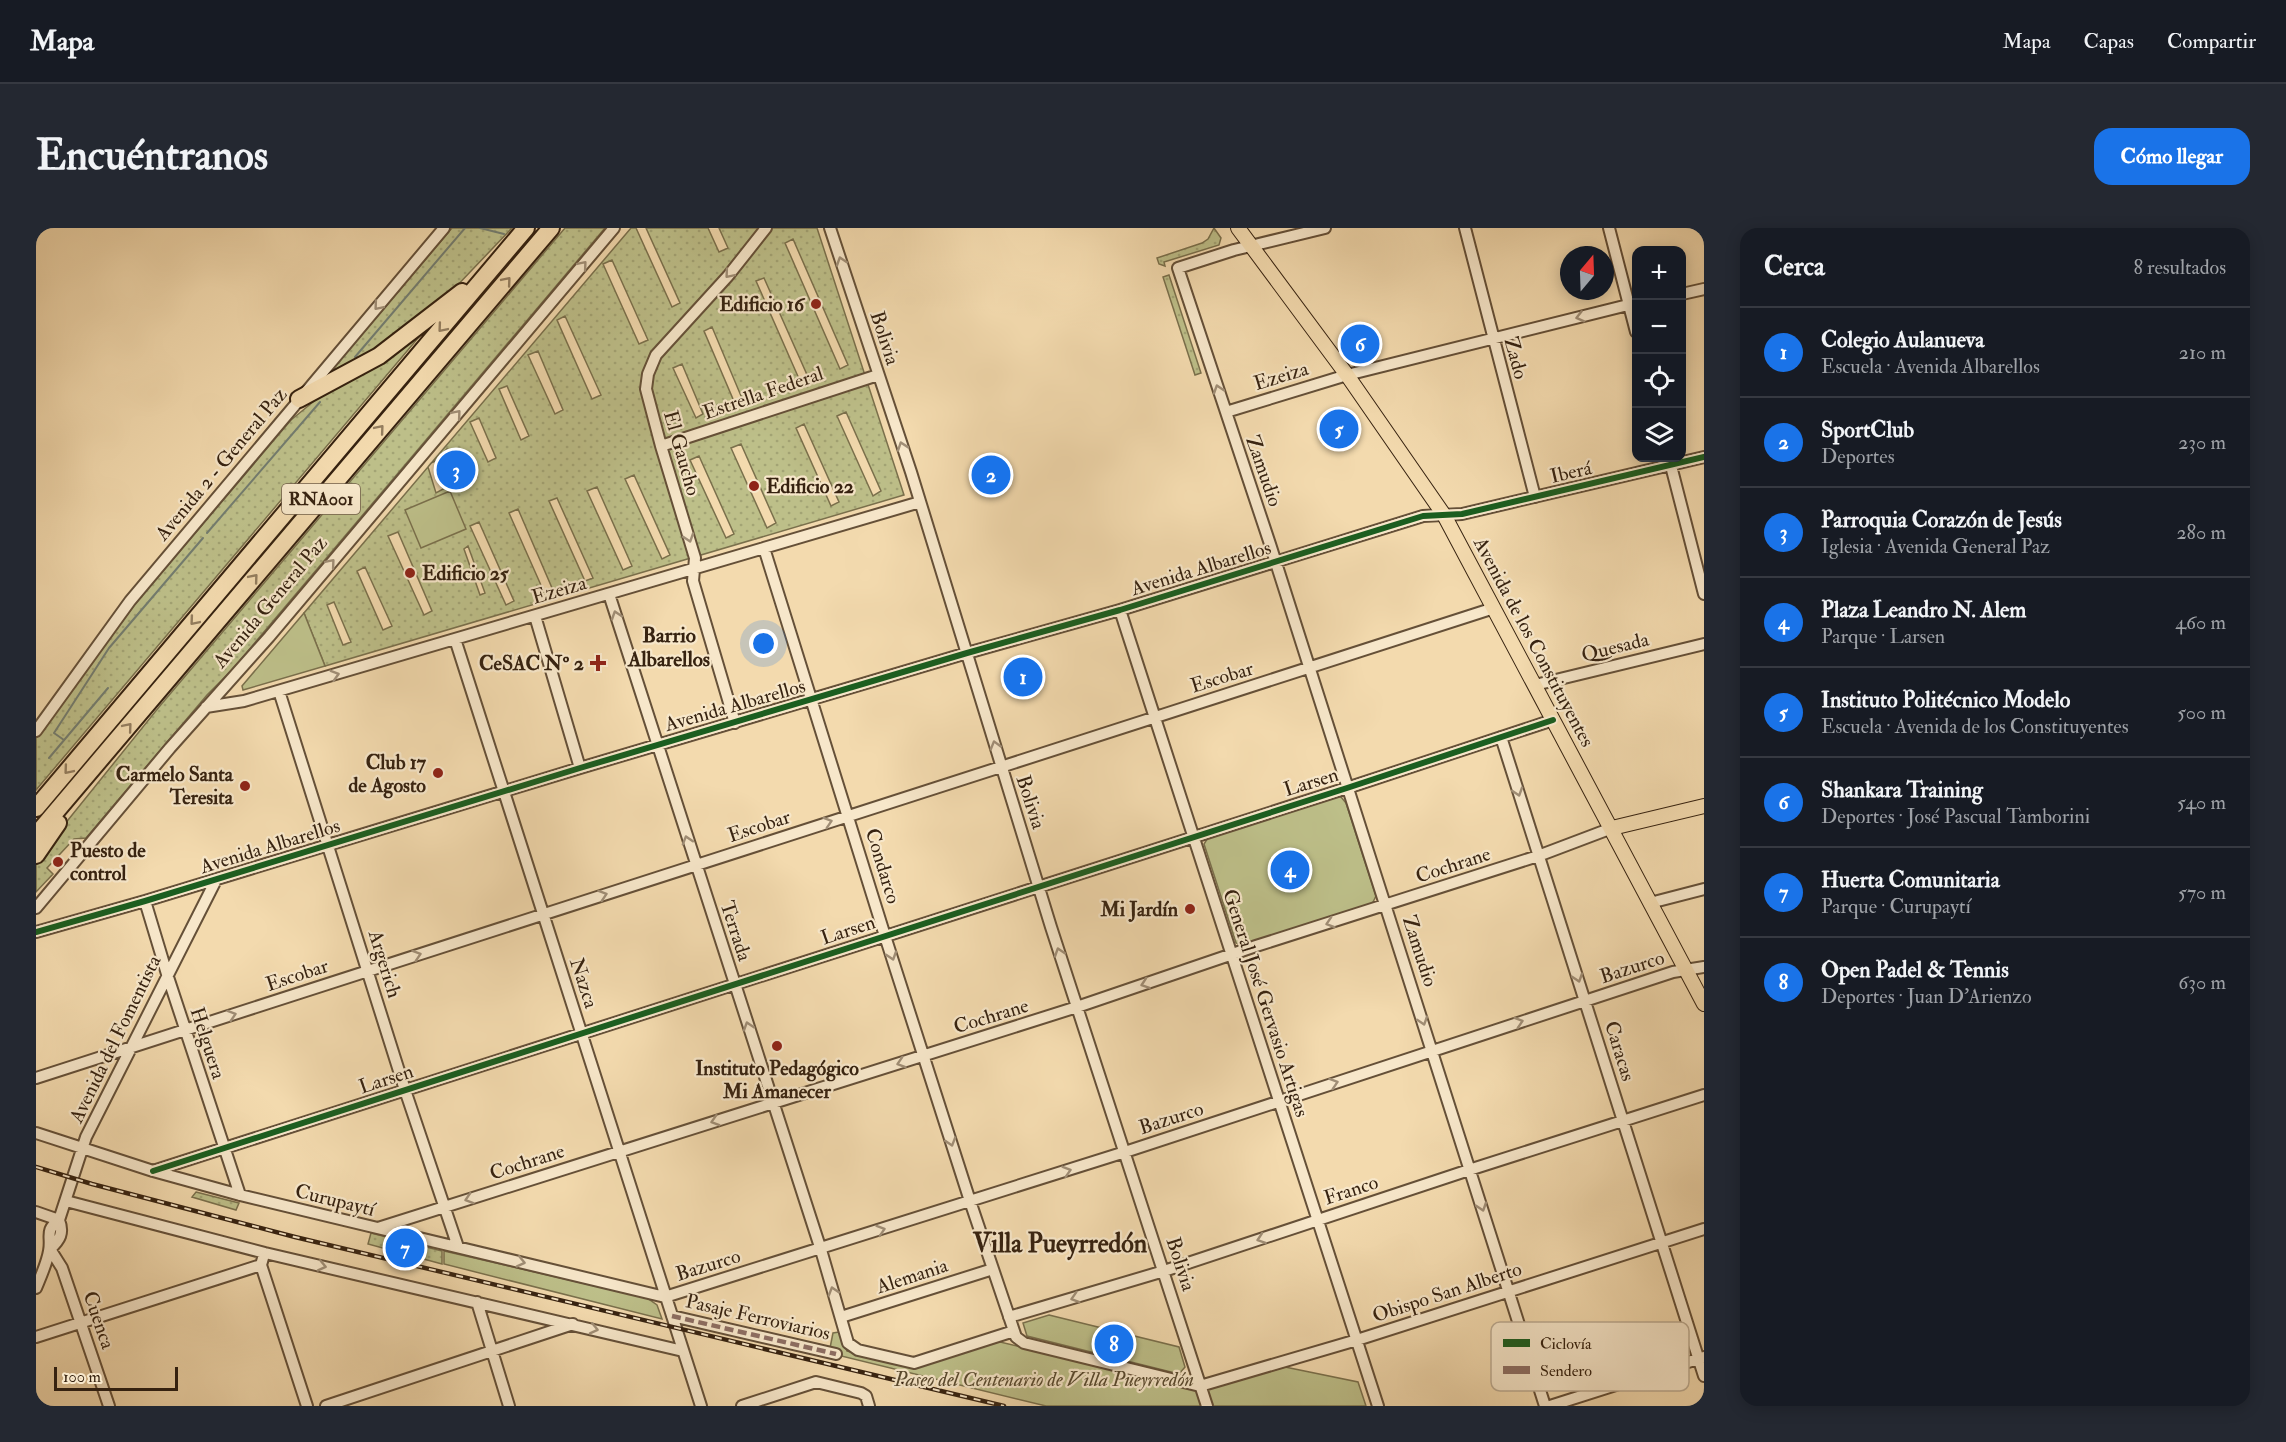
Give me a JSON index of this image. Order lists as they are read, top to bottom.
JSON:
{
  "streets": {
    "highway": ["RNA001", "Avenida General Paz"],
    "main road": ["Avenida de los Constituyentes"],
    "street": [
      "Bolivia",
      "Zado",
      "Ezeiza",
      "Estrella Federal",
      "El Gaucho",
      "Avenida 2 - General Paz",
      "Zamudio",
      "Iberá",
      "Avenida Albarellos",
      "Quesada",
      "Escobar",
      "Larsen",
      "Cochrane",
      "Condarco",
      "Terrada",
      "Argerich",
      "Bazurco",
      "Nazca",
      "General José Gervasio Artigas",
      "Avenida del Fomentista",
      "Helguera",
      "Caracas",
      "Franco",
      "Curupaytí",
      "Alemania",
      "Obispo San Alberto",
      "Pasaje Ferroviarios",
      "Cuenca"
    ]
  },
  "crossings": [
    ["Bolivia", "Ezeiza"],
    ["Bolivia", "Estrella Federal"],
    ["Bolivia", "Avenida Albarellos"],
    ["Bolivia", "Escobar"],
    ["Bolivia", "Larsen"],
    ["Bolivia", "Cochrane"],
    ["Bolivia", "Bazurco"],
    ["Bolivia", "Franco"],
    ["Bolivia", "Obispo San Alberto"],
    ["Zado", "Ezeiza"],
    ["Zado", "Iberá"],
    ["Ezeiza", "El Gaucho"],
    ["Ezeiza", "Zamudio"],
    ["Ezeiza", "Avenida General Paz"],
    ["Ezeiza", "Avenida de los Constituyentes"],
    ["Ezeiza", "Condarco"],
    ["Ezeiza", "Terrada"],
    ["Ezeiza", "Argerich"],
    ["Ezeiza", "Nazca"],
    ["Estrella Federal", "El Gaucho"],
    ["El Gaucho", "Avenida Albarellos"],
    ["Zamudio", "Avenida Albarellos"],
    ["Zamudio", "Avenida de los Constituyentes"],
    ["Zamudio", "Escobar"],
    ["Zamudio", "Larsen"],
    ["Zamudio", "Cochrane"],
    ["Zamudio", "Bazurco"],
    ["Zamudio", "Franco"],
    ["Zamudio", "Obispo San Alberto"],
    ["Iberá", "Avenida Albarellos"],
    ["Iberá", "Avenida de los Constituyentes"],
    ["Avenida Albarellos", "Avenida de los Constituyentes"],
    ["Avenida Albarellos", "Condarco"],
    ["Avenida Albarellos", "Terrada"],
    ["Avenida Albarellos", "Argerich"],
    ["Avenida Albarellos", "Nazca"],
    ["Avenida Albarellos", "General José Gervasio Artigas"],
    ["Avenida Albarellos", "Avenida del Fomentista"],
    ["Avenida Albarellos", "Helguera"],
    ["Avenida de los Constituyentes", "Quesada"],
    ["Avenida de los Constituyentes", "Escobar"],
    ["Avenida de los Constituyentes", "Larsen"],
    ["Avenida de los Constituyentes", "Cochrane"],
    ["Avenida de los Constituyentes", "Bazurco"],
    ["Escobar", "Condarco"],
    ["Escobar", "Terrada"],
    ["Escobar", "Argerich"],
    ["Escobar", "Nazca"],
    ["Escobar", "General José Gervasio Artigas"],
    ["Escobar", "Avenida del Fomentista"],
    ["Escobar", "Helguera"],
    ["Larsen", "Condarco"],
    ["Larsen", "Terrada"],
    ["Larsen", "Argerich"],
    ["Larsen", "Nazca"],
    ["Larsen", "General José Gervasio Artigas"],
    ["Larsen", "Helguera"],
    ["Larsen", "Caracas"],
    ["Larsen", "Curupaytí"],
    ["Cochrane", "Condarco"],
    ["Cochrane", "Terrada"],
    ["Cochrane", "Argerich"],
    ["Cochrane", "Nazca"],
    ["Cochrane", "General José Gervasio Artigas"],
    ["Cochrane", "Caracas"],
    ["Cochrane", "Curupaytí"],
    ["Condarco", "Terrada"],
    ["Condarco", "Bazurco"],
    ["Condarco", "Franco"],
    ["Condarco", "Alemania"],
    ["Terrada", "Bazurco"],
    ["Terrada", "Alemania"],
    ["Argerich", "Curupaytí"],
    ["Bazurco", "Nazca"],
    ["Bazurco", "General José Gervasio Artigas"],
    ["Bazurco", "Caracas"],
    ["Bazurco", "Curupaytí"],
    ["Nazca", "Curupaytí"],
    ["Nazca", "Pasaje Ferroviarios"],
    ["General José Gervasio Artigas", "Franco"],
    ["General José Gervasio Artigas", "Obispo San Alberto"],
    ["Avenida del Fomentista", "Helguera"],
    ["Avenida del Fomentista", "Curupaytí"],
    ["Avenida del Fomentista", "Cuenca"],
    ["Helguera", "Curupaytí"],
    ["Caracas", "Franco"],
    ["Caracas", "Obispo San Alberto"]
  ],
  "one_way": [
    "Bolivia",
    "El Gaucho",
    "Escobar",
    "Cochrane",
    "Bazurco",
    "Caracas",
    "Franco"
  ],
  "districts": ["Barrio Albarellos", "Villa Pueyrredón"],
  "parks": ["Paseo del Centenario de Villa Pueyrredón"],
  "places": {
    "other": [
      "Edificio 16",
      "Edificio 22",
      "Edificio 25",
      "Club 17 de Agosto",
      "Carmelo Santa Teresita",
      "Puesto de control",
      "Mi Jardín",
      "Instituto Pedagógico Mi Amanecer"
    ],
    "health": ["CeSAC Nº 2"]
  },
  "legend": ["Ciclovía", "Sendero"],
  "scale_bar": "100 m",
  "north": "top",
  "page": {
    "header": "Mapa",
    "nav": ["Mapa", "Capas", "Compartir"],
    "buttons": "Cómo llegar",
    "title": "Encuéntranos",
    "heading": ["Cerca", "8 resultados"],
    "map_buttons": ["+", "−"],
    "list": [
      {
        "mark": "1",
        "name": "Colegio Aulanueva",
        "note": "Escuela · Avenida Albarellos",
        "value": "210 m"
      },
      {
        "mark": "2",
        "name": "SportClub",
        "note": "Deportes",
        "value": "230 m"
      },
      {
        "mark": "3",
        "name": "Parroquia Corazón de Jesús",
        "note": "Iglesia · Avenida General Paz",
        "value": "280 m"
      },
      {
        "mark": "4",
        "name": "Plaza Leandro N. Alem",
        "note": "Parque · Larsen",
        "value": "460 m"
      },
      {
        "mark": "5",
        "name": "Instituto Politécnico Modelo",
        "note": "Escuela · Avenida de los Constituyentes",
        "value": "500 m"
      },
      {
        "mark": "6",
        "name": "Shankara Training",
        "note": "Deportes · José Pascual Tamborini",
        "value": "540 m"
      },
      {
        "mark": "7",
        "name": "Huerta Comunitaria",
        "note": "Parque · Curupaytí",
        "value": "570 m"
      },
      {
        "mark": "8",
        "name": "Open Padel & Tennis",
        "note": "Deportes · Juan D’Arienzo",
        "value": "630 m"
      }
    ],
    "pins": [
      "6",
      "5",
      "3",
      "2",
      "1",
      "4",
      "7",
      "8"
    ],
    "scale": "100 m"
  }
}
